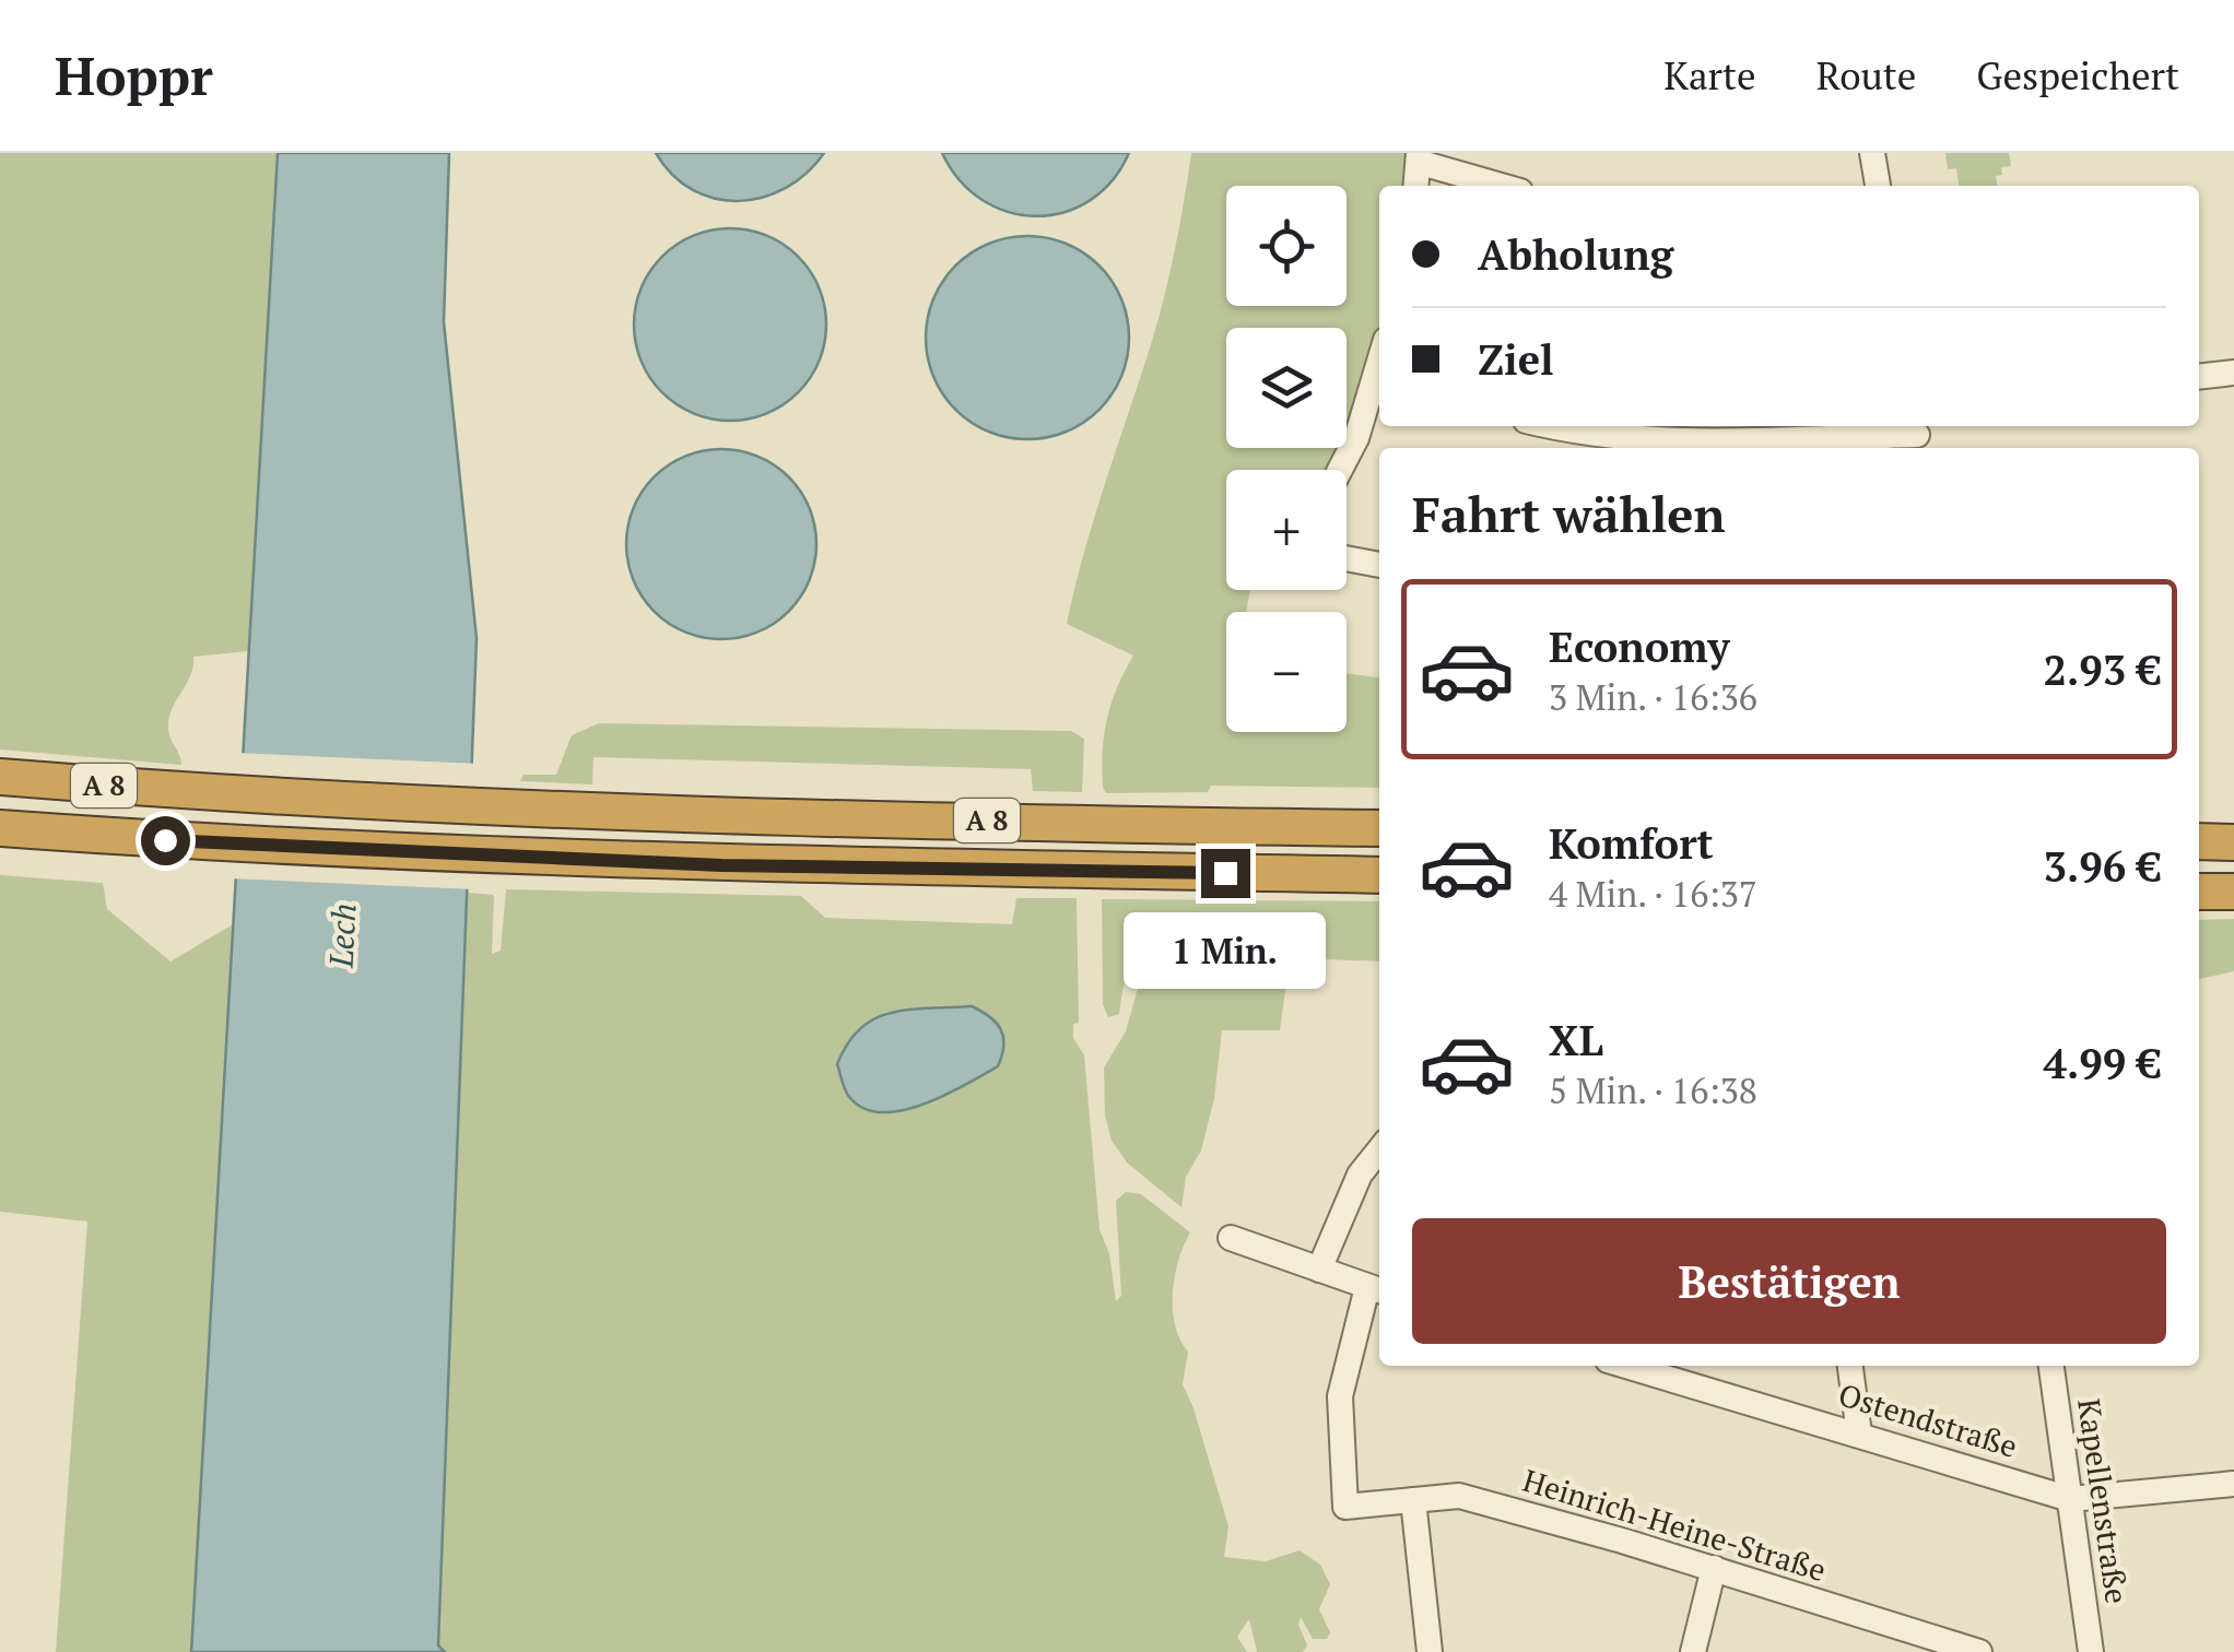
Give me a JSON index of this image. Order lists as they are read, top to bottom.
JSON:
{
  "streets": {
    "highway": ["A 8"],
    "street": ["Ostendstraße", "Kapellenstraße", "Heinrich-Heine-Straße"]
  },
  "crossings": [
    ["Ostendstraße", "Kapellenstraße"]
  ],
  "water": ["Lech"],
  "page": {
    "header": "Hoppr",
    "nav": ["Karte", "Route", "Gespeichert"],
    "map_buttons": ["+", "−"],
    "banner": ["Abholung", "Ziel"],
    "heading": "Fahrt wählen",
    "list": [
      {
        "name": "Economy",
        "note": "3 Min. · 16:36",
        "value": "2.93 €"
      },
      {
        "name": "Komfort",
        "note": "4 Min. · 16:37",
        "value": "3.96 €"
      },
      {
        "name": "XL",
        "note": "5 Min. · 16:38",
        "value": "4.99 €"
      }
    ],
    "bubble": "1 Min.",
    "buttons": "Bestätigen"
  }
}
